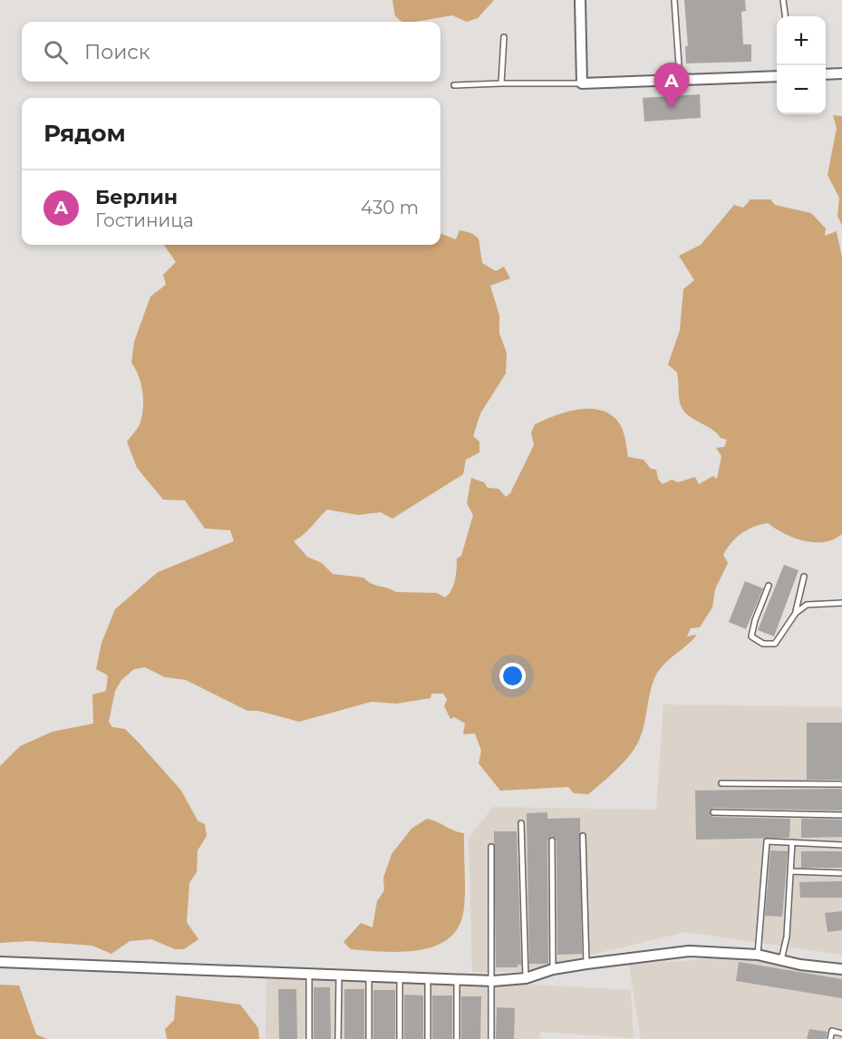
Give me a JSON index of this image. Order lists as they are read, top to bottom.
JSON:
{
  "page": {
    "map_buttons": ["+", "−"],
    "search": "Поиск",
    "pins": "A",
    "heading": "Рядом",
    "list": [
      {
        "mark": "A",
        "name": "Берлин",
        "note": "Гостиница",
        "value": "430 m"
      }
    ]
  }
}
